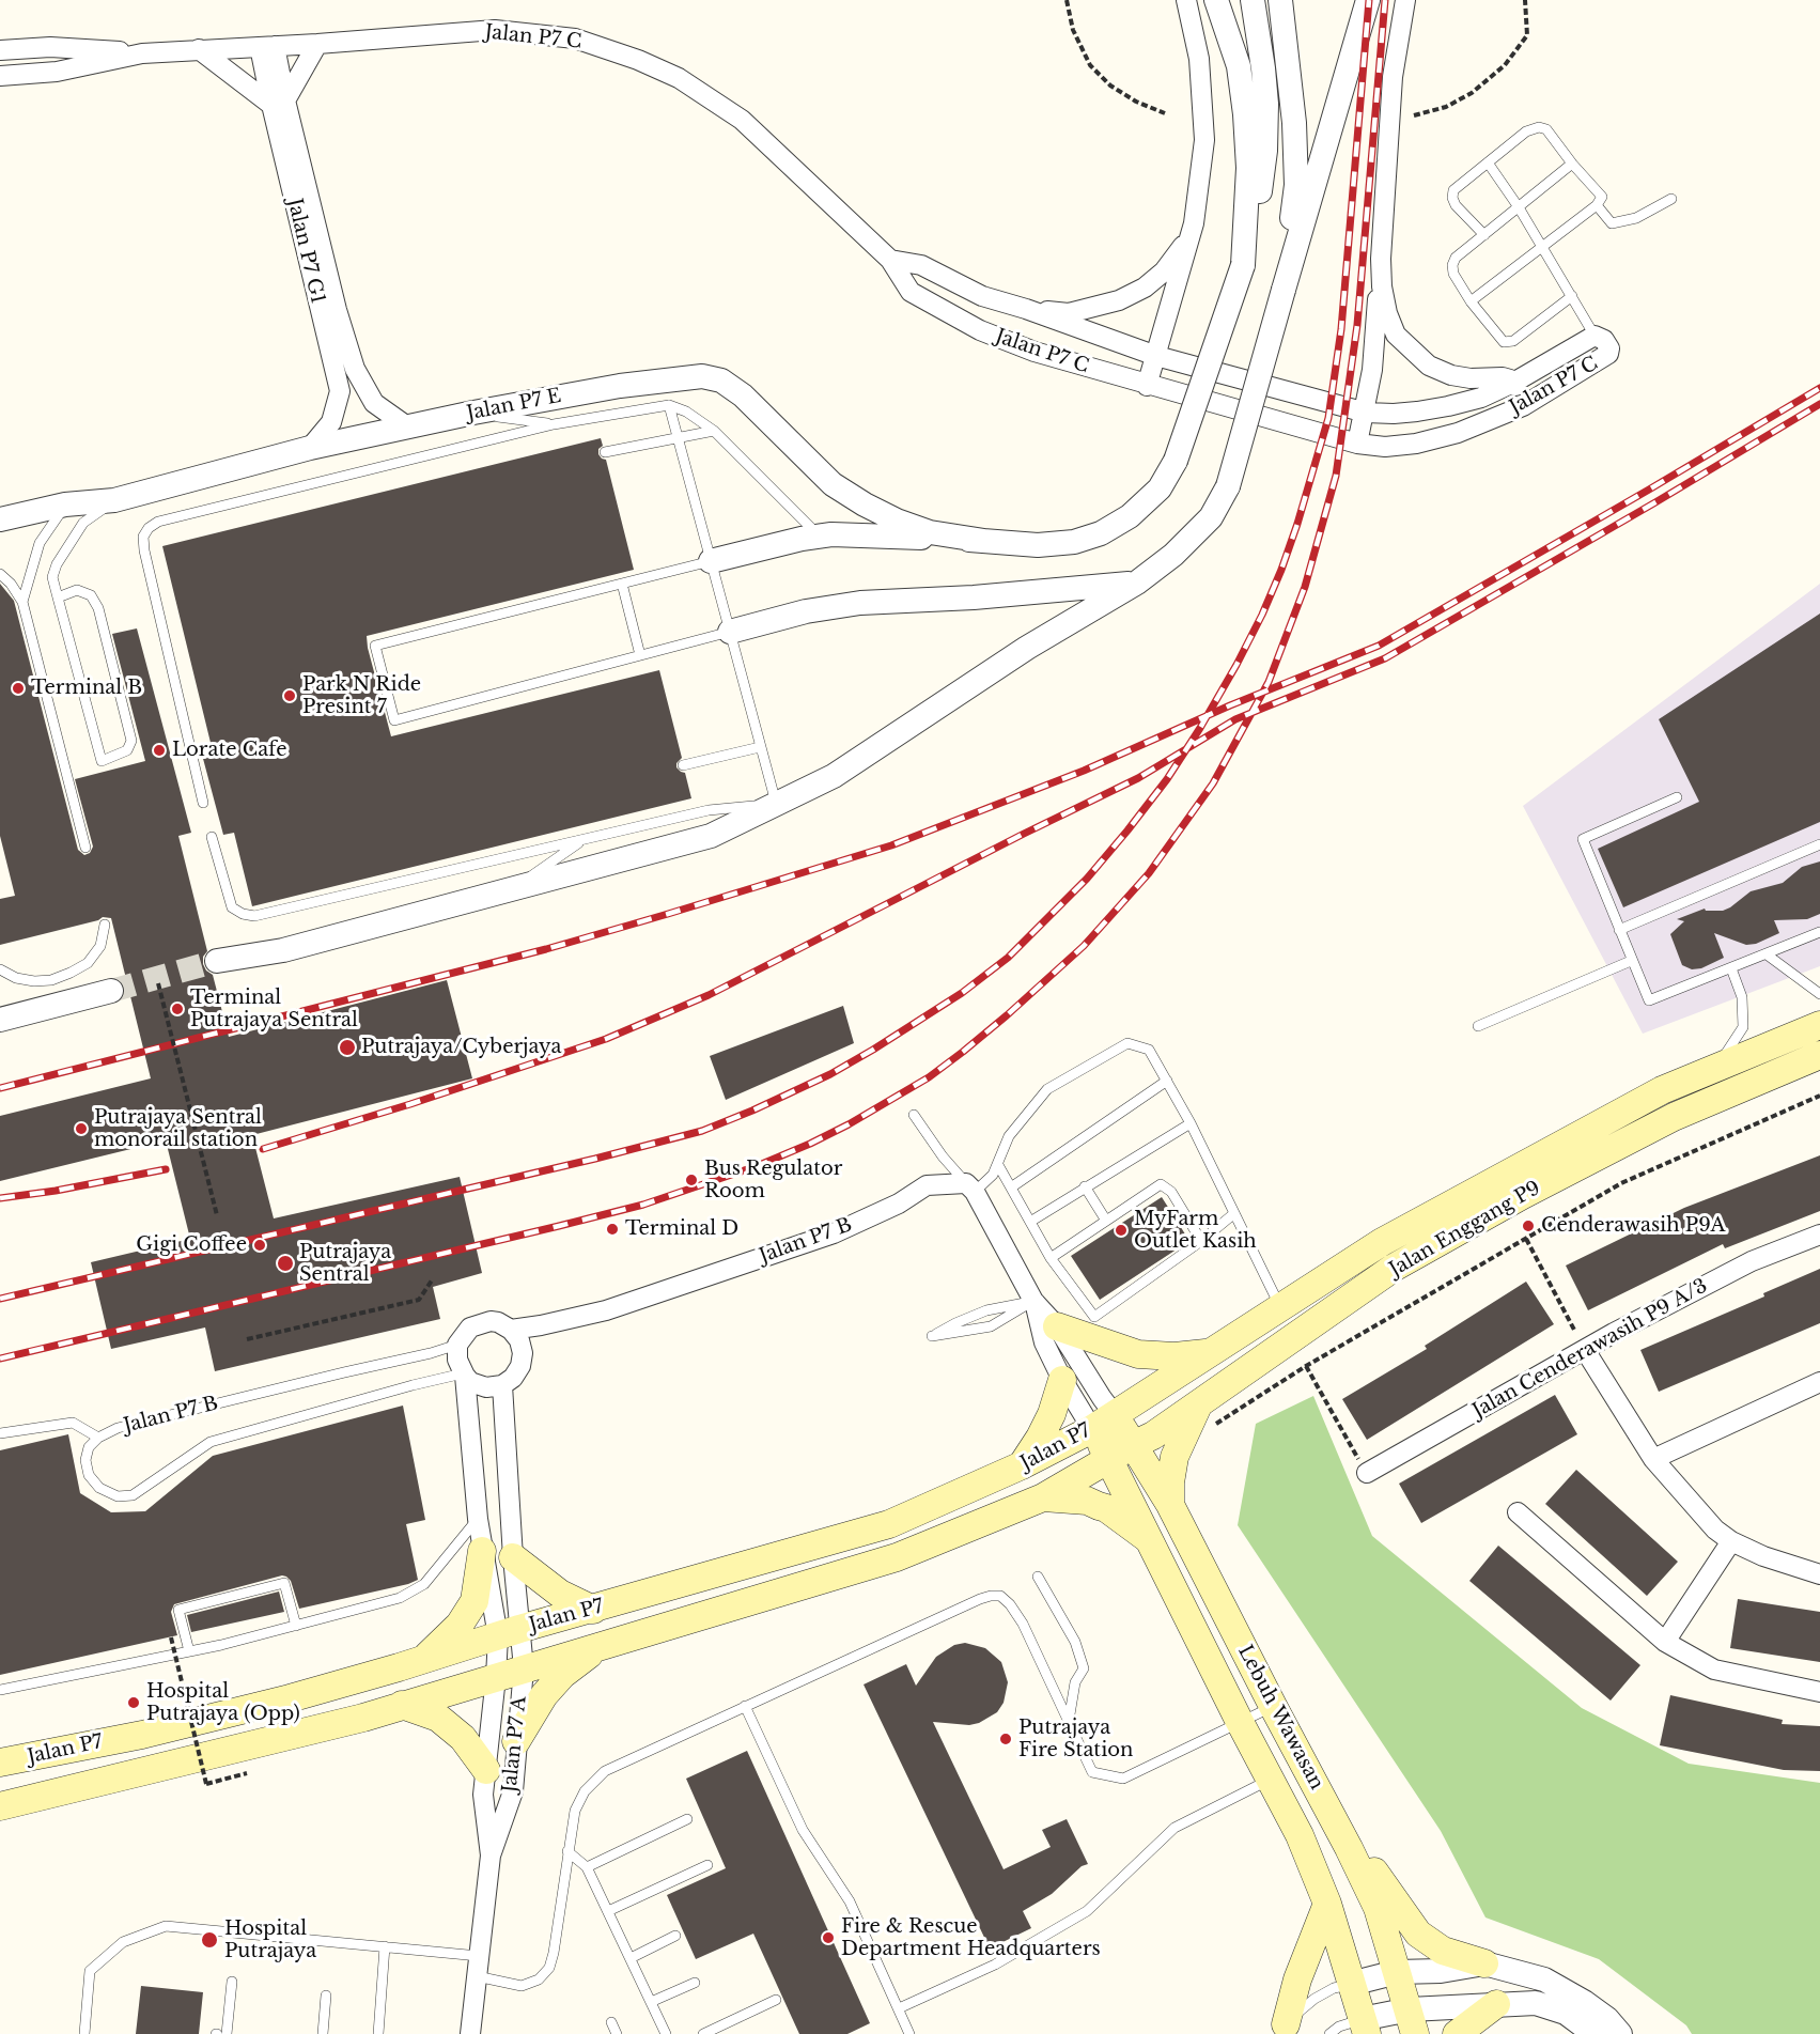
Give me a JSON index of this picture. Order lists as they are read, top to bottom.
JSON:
{
  "streets": {
    "main road": ["Jalan Enggang P9", "Jalan P7", "Lebuh Wawasan"],
    "street": [
      "Jalan P7 C",
      "Jalan P7 G1",
      "Jalan P7 E",
      "Jalan P7 B",
      "Jalan Cenderawasih P9 A/3",
      "Jalan P7 A"
    ]
  },
  "crossings": [
    ["Jalan P7 C", "Jalan P7 G1"],
    ["Jalan P7 G1", "Jalan P7 E"],
    ["Jalan Enggang P9", "Jalan P7"],
    ["Jalan Enggang P9", "Lebuh Wawasan"],
    ["Jalan P7", "Lebuh Wawasan"],
    ["Jalan P7", "Jalan P7 A"]
  ],
  "places": [
    "Terminal B",
    "Park N Ride Presint 7",
    "Lorate Cafe",
    "Terminal Putrajaya Sentral",
    "Putrajaya/Cyberjaya",
    "Putrajaya Sentral monorail station",
    "Bus Regulator Room",
    "Cenderawasih P9A",
    "Terminal D",
    "MyFarm Outlet Kasih",
    "Gigi Coffee",
    "Putrajaya Sentral",
    "Hospital Putrajaya (Opp)",
    "Putrajaya Fire Station",
    "Fire & Rescue Department Headquarters",
    "Hospital Putrajaya"
  ]
}
